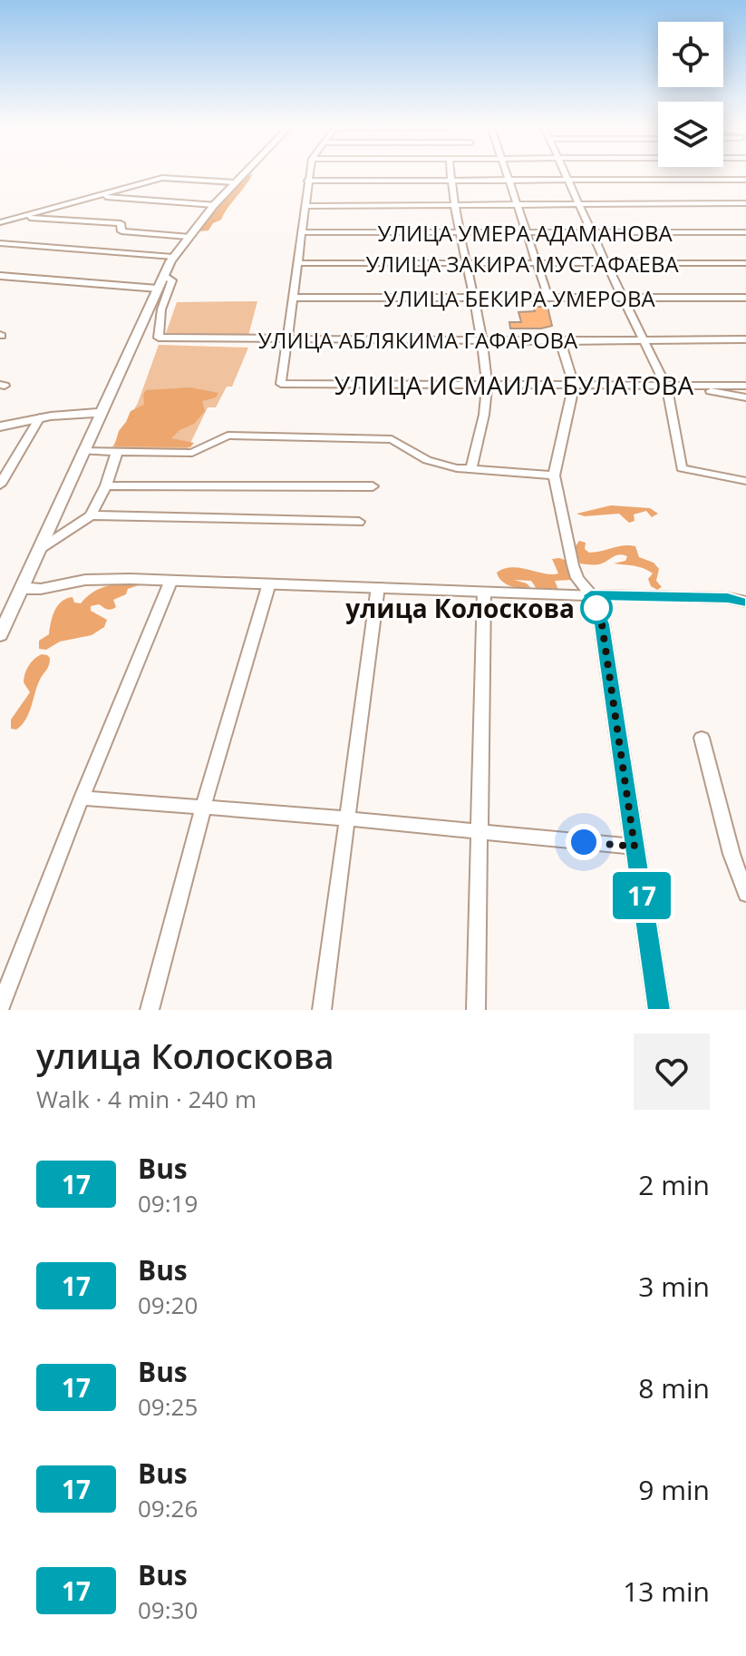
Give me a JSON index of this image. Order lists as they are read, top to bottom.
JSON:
{
  "streets": {
    "street": [
      "УЛИЦА УМЕРА АДАМАНОВА",
      "УЛИЦА ЗАКИРА МУСТАФАЕВА",
      "УЛИЦА БЕКИРА УМЕРОВА",
      "УЛИЦА АБЛЯКИМА ГАФАРОВА",
      "УЛИЦА ИСМАИЛА БУЛАТОВА"
    ]
  },
  "crossings": [
    ["УЛИЦА АБЛЯКИМА ГАФАРОВА", "УЛИЦА ИСМАИЛА БУЛАТОВА"]
  ],
  "places": ["улица Колоскова"],
  "lines": ["bus line 17"],
  "page": {
    "on_map": "17",
    "heading": ["улица Колоскова", "Walk · 4 min · 240 m"],
    "list": [
      {
        "mark": "17",
        "name": "Bus",
        "note": "09:19",
        "value": "2 min"
      },
      {
        "mark": "17",
        "name": "Bus",
        "note": "09:20",
        "value": "3 min"
      },
      {
        "mark": "17",
        "name": "Bus",
        "note": "09:25",
        "value": "8 min"
      },
      {
        "mark": "17",
        "name": "Bus",
        "note": "09:26",
        "value": "9 min"
      },
      {
        "mark": "17",
        "name": "Bus",
        "note": "09:30",
        "value": "13 min"
      }
    ]
  }
}
